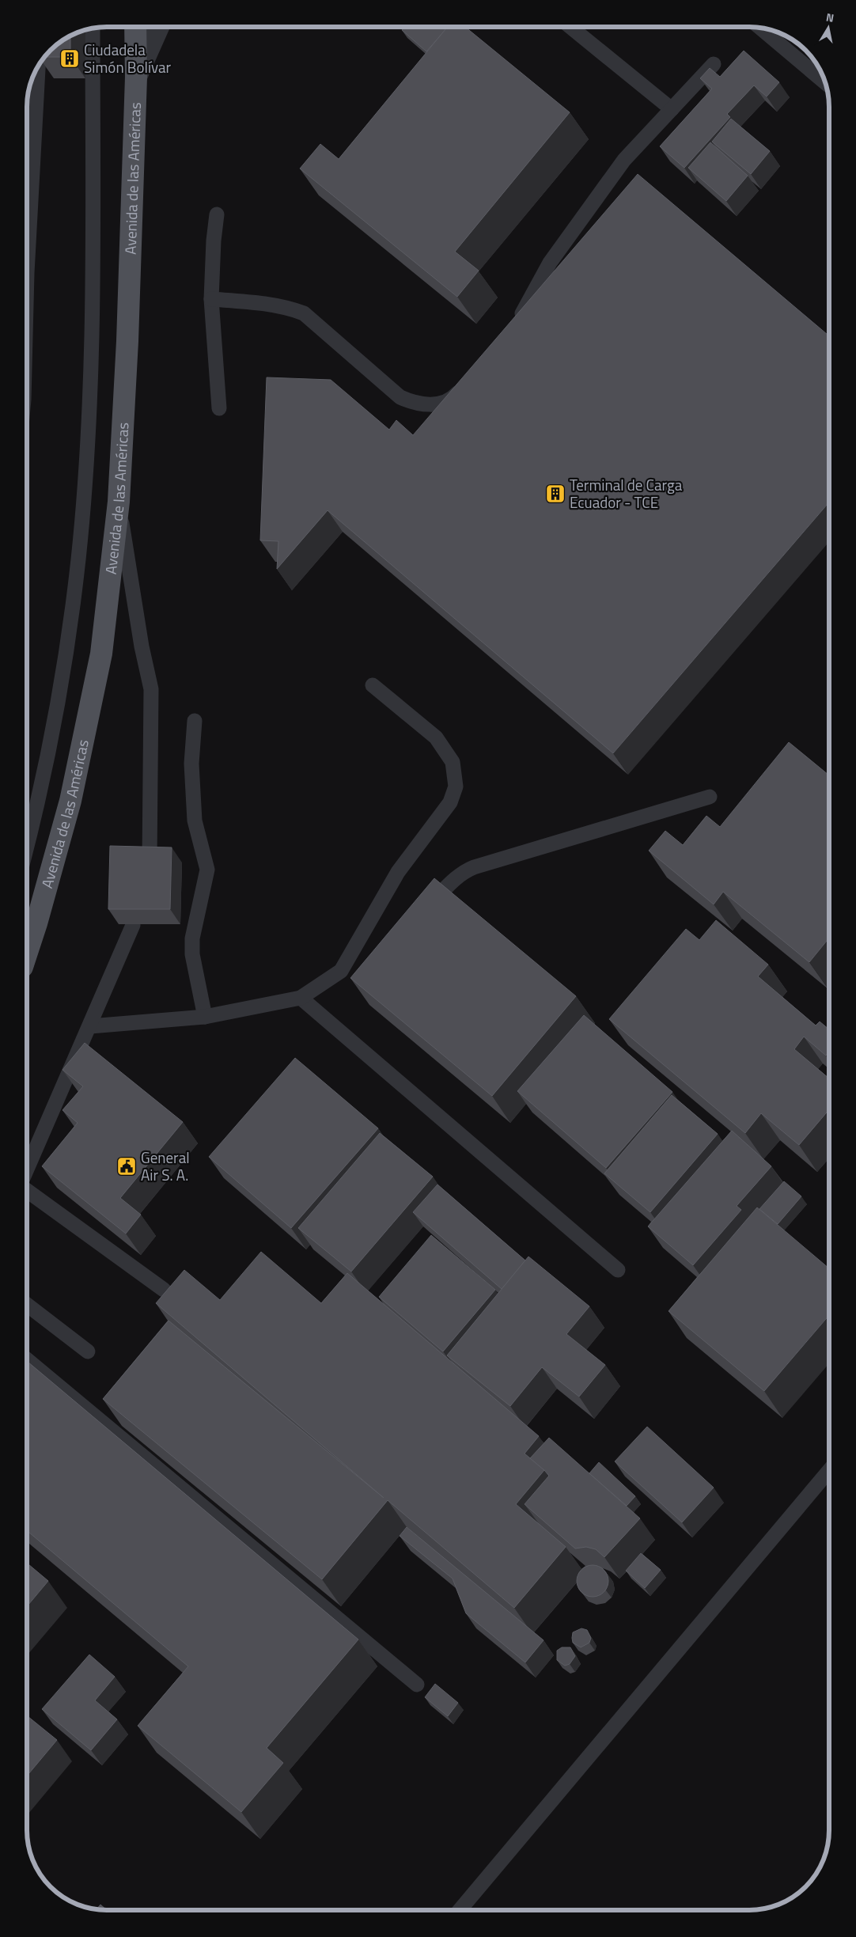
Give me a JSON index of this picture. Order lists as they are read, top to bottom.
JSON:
{
  "streets": {
    "main road": ["Avenida de las Américas"]
  },
  "places": {
    "building": ["Ciudadela Simón Bolívar", "Terminal de Carga Ecuador - TCE"],
    "public building": ["General Air S. A."]
  },
  "north": "top"
}
